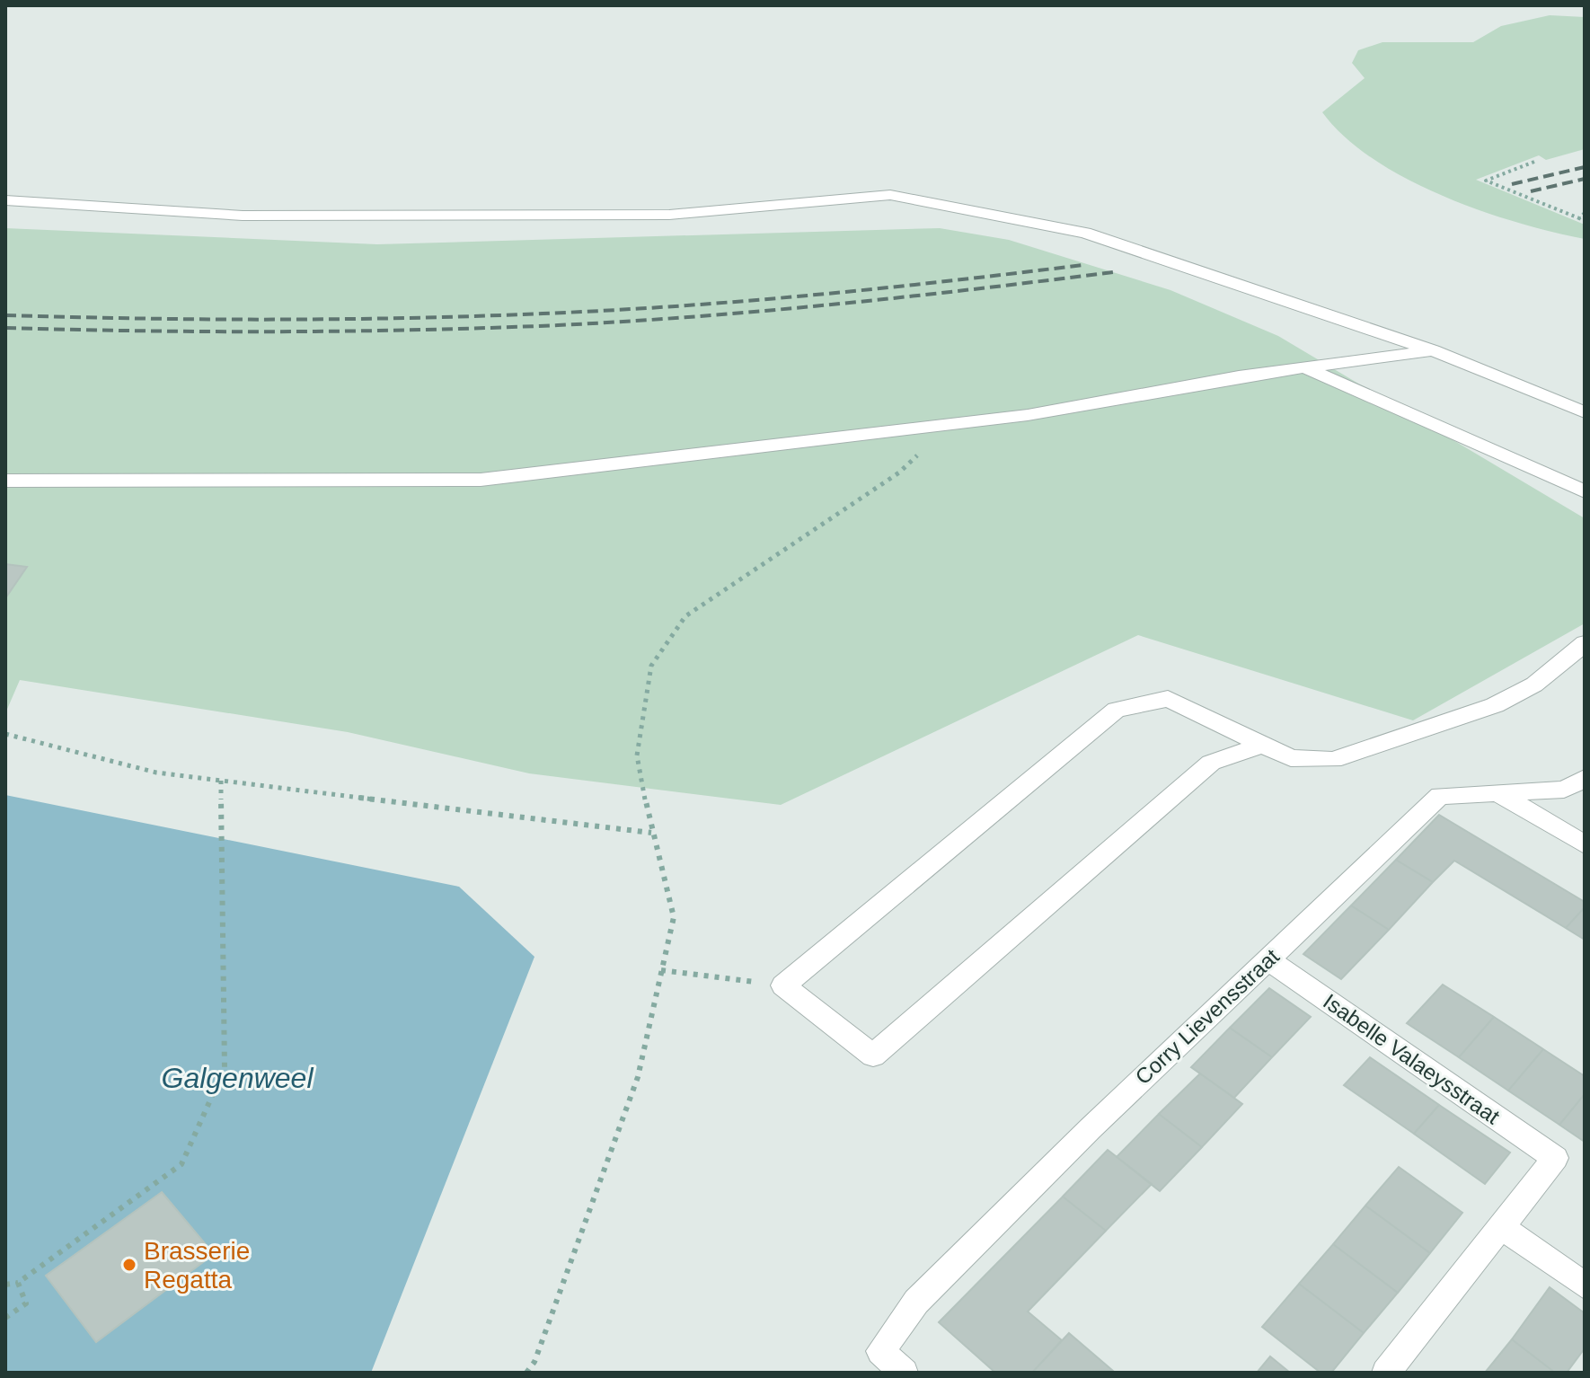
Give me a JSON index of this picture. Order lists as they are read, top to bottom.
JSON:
{
  "streets": {
    "street": ["Corry Lievensstraat", "Isabelle Valaeysstraat"]
  },
  "crossings": [
    ["Corry Lievensstraat", "Isabelle Valaeysstraat"]
  ],
  "water": ["Galgenweel"],
  "places": ["Brasserie Regatta"]
}
